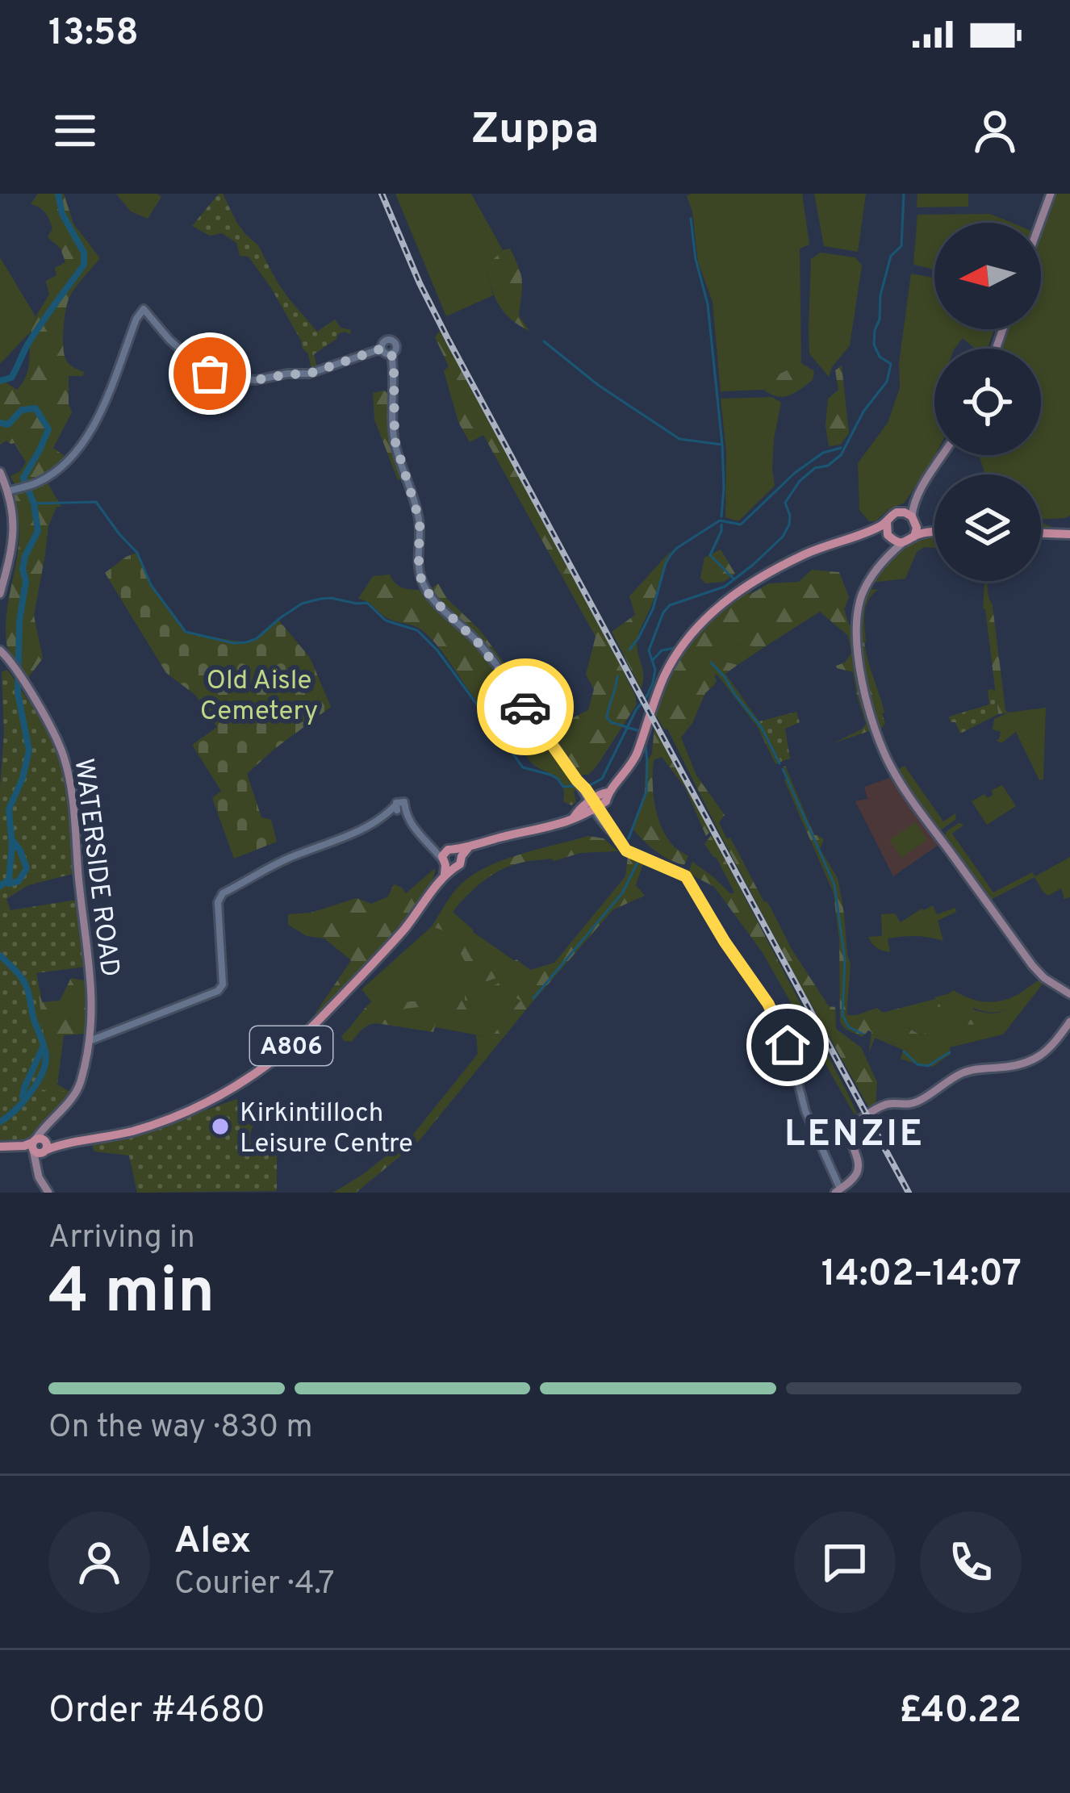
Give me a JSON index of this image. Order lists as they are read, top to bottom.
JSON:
{
  "streets": {
    "main road": ["WATERSIDE ROAD", "A806"]
  },
  "crossings": [
    ["WATERSIDE ROAD", "A806"]
  ],
  "districts": ["LENZIE"],
  "parks": ["Old Aisle Cemetery"],
  "places": ["Kirkintilloch Leisure Centre"],
  "north": "left",
  "page": {
    "status": "13:58",
    "header": "Zuppa",
    "heading": ["4 min", "Arriving in", "14:02–14:07"],
    "panel": [
      "Alex",
      "Courier · 4.7",
      "Order #4680",
      "£40.22"
    ],
    "bar": "On the way · 830 m"
  }
}
